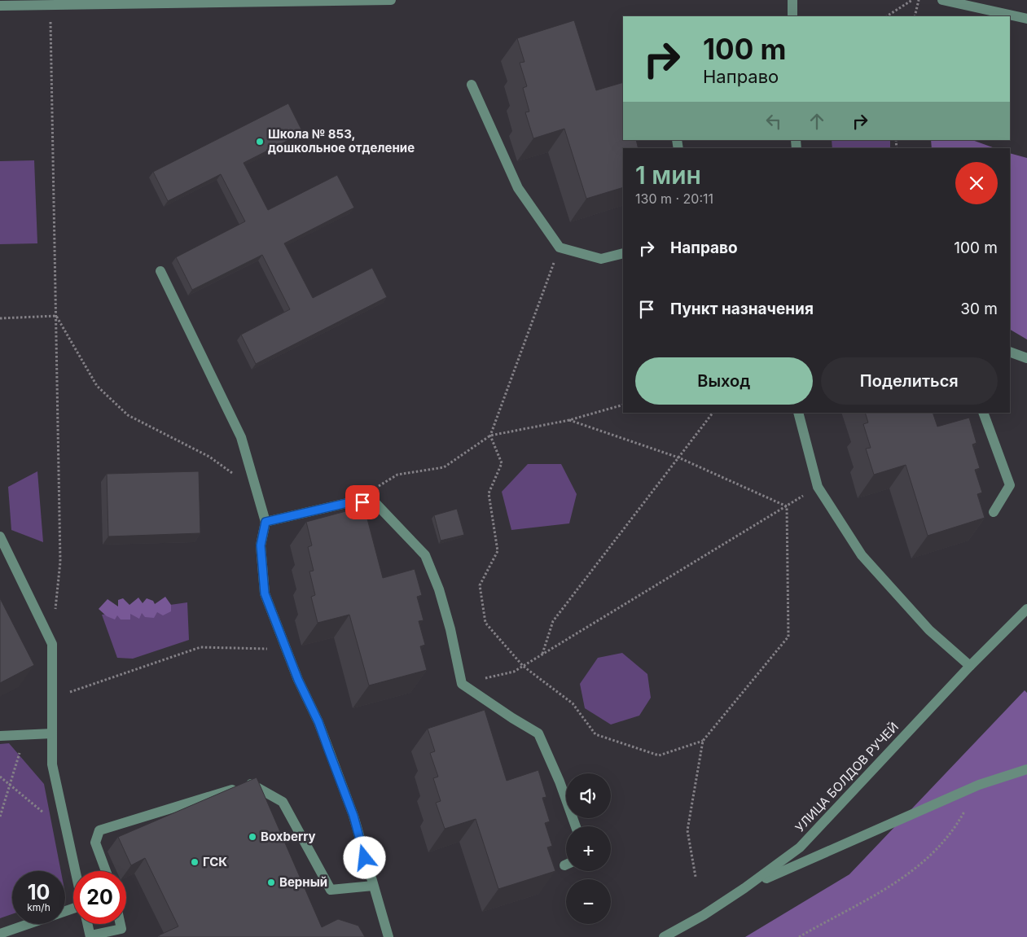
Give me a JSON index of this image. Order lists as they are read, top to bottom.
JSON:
{
  "streets": {
    "street": ["УЛИЦА БОЛДОВ РУЧЕЙ"]
  },
  "places": [
    "Школа № 853, дошкольное отделение",
    "Boxberry",
    "ГСК",
    "Верный"
  ],
  "page": {
    "turn": ["100 m", "Направо"],
    "heading": ["1 мин", "130 m · 20:11"],
    "list": [
      {
        "name": "Направо",
        "value": "100 m"
      },
      {
        "name": "Пункт назначения",
        "value": "30 m"
      }
    ],
    "buttons": ["Выход", "Поделиться"],
    "map_buttons": ["+", "−"],
    "speed": "10 km/h",
    "limit": "20"
  }
}
